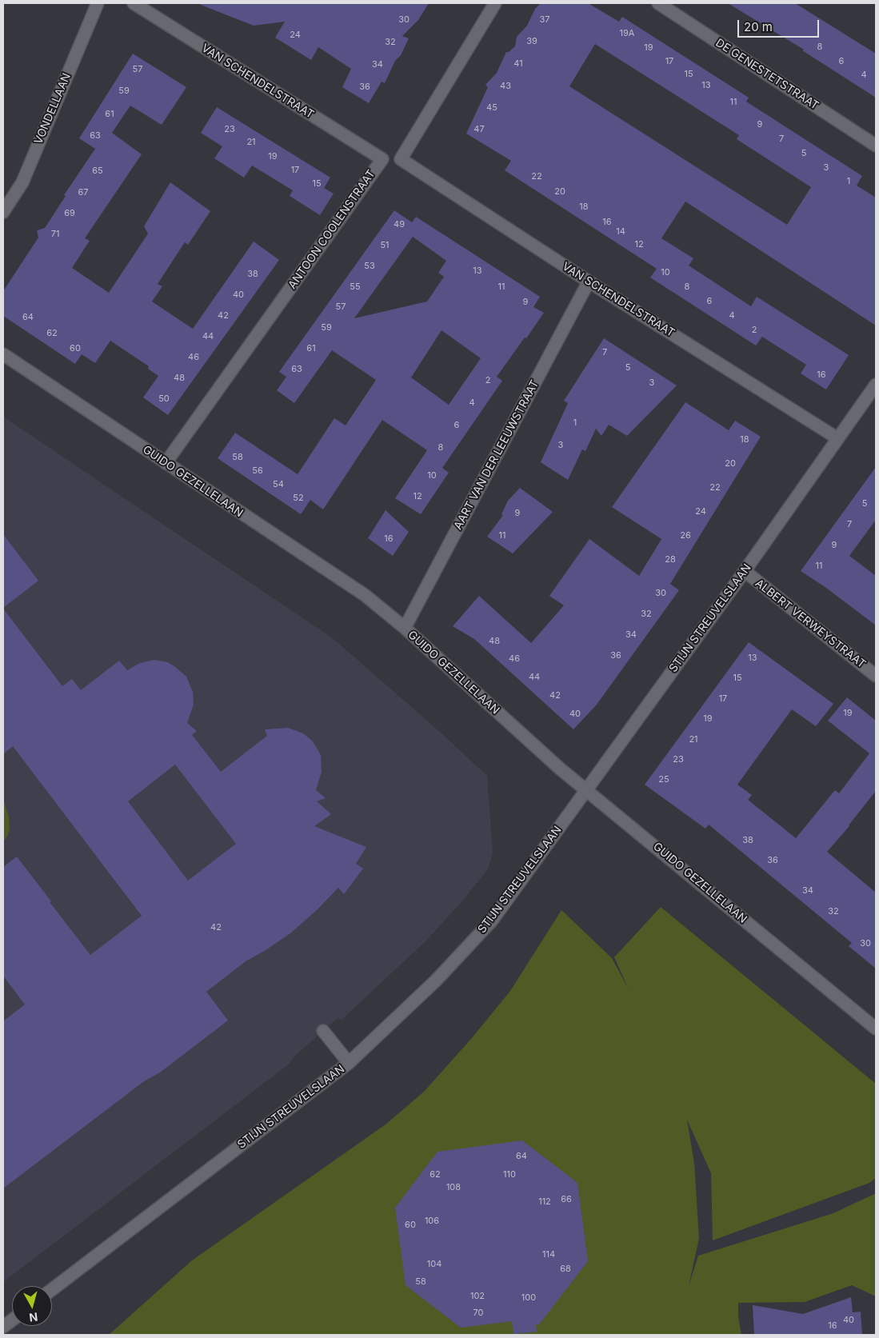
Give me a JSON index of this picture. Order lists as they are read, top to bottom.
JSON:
{
  "streets": {
    "street": [
      "DE GENESTETSTRAAT",
      "VAN SCHENDELSTRAAT",
      "VONDELLAAN",
      "ANTOON COOLENSTRAAT",
      "AART VAN DER LEEUWSTRAAT",
      "GUIDO GEZELLELAAN",
      "STIJN STREUVELSLAAN",
      "ALBERT VERWEYSTRAAT"
    ]
  },
  "crossings": [
    ["VAN SCHENDELSTRAAT", "ANTOON COOLENSTRAAT"],
    ["VAN SCHENDELSTRAAT", "AART VAN DER LEEUWSTRAAT"],
    ["VAN SCHENDELSTRAAT", "STIJN STREUVELSLAAN"],
    ["ANTOON COOLENSTRAAT", "GUIDO GEZELLELAAN"],
    ["AART VAN DER LEEUWSTRAAT", "GUIDO GEZELLELAAN"],
    ["GUIDO GEZELLELAAN", "STIJN STREUVELSLAAN"],
    ["STIJN STREUVELSLAAN", "ALBERT VERWEYSTRAAT"]
  ],
  "house_numbers": [
    "30",
    "37",
    "19A",
    "24",
    "39",
    "32",
    "8",
    "19",
    "17",
    "6",
    "41",
    "34",
    "57",
    "15",
    "4",
    "13",
    "43",
    "36",
    "59",
    "11",
    "45",
    "61",
    "9",
    "23",
    "47",
    "63",
    "7",
    "21",
    "5",
    "19",
    "3",
    "17",
    "65",
    "22",
    "1",
    "15",
    "20",
    "67",
    "18",
    "69",
    "16",
    "49",
    "14",
    "71",
    "12",
    "51",
    "53",
    "13",
    "10",
    "38",
    "55",
    "11",
    "8",
    "40",
    "6",
    "9",
    "57",
    "42",
    "4",
    "64",
    "59",
    "2",
    "62",
    "44",
    "60",
    "61",
    "7",
    "46",
    "5",
    "63",
    "16",
    "48",
    "2",
    "3",
    "50",
    "4",
    "1",
    "6",
    "18",
    "3",
    "8",
    "58",
    "20",
    "56",
    "10",
    "54",
    "22",
    "12",
    "52",
    "5",
    "24",
    "9",
    "7",
    "11",
    "26",
    "16",
    "9",
    "28",
    "11",
    "30",
    "32",
    "34",
    "48",
    "36",
    "13",
    "46",
    "44",
    "15",
    "42",
    "17",
    "19",
    "40",
    "19",
    "21",
    "23",
    "25",
    "38",
    "36",
    "34",
    "32",
    "42",
    "30",
    "64",
    "62",
    "110",
    "108",
    "66",
    "112",
    "106",
    "60",
    "114",
    "104",
    "68",
    "58",
    "102",
    "100",
    "70",
    "40",
    "16"
  ],
  "scale_bar": "20 m",
  "north": "bottom"
}
